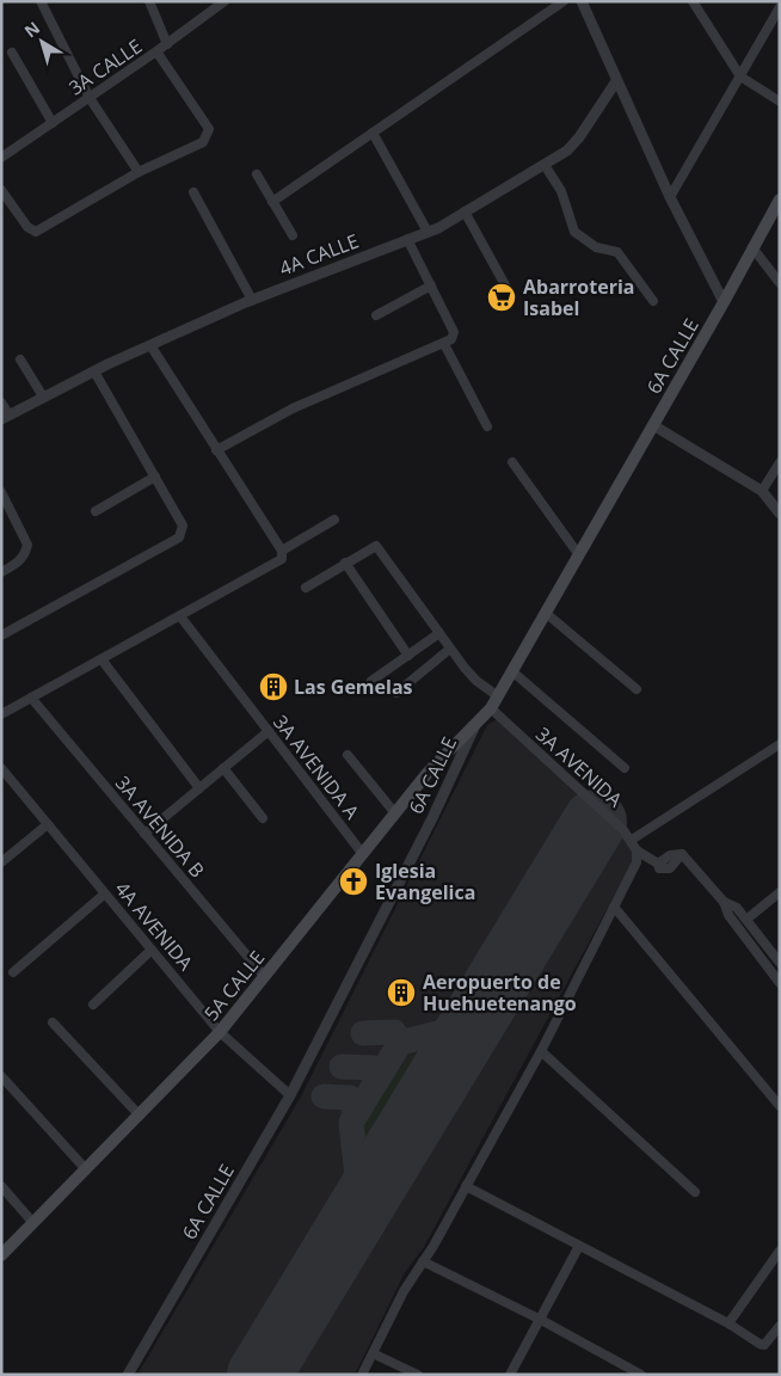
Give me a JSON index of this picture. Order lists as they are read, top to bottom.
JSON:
{
  "streets": {
    "main road": ["6A CALLE", "5A CALLE"],
    "street": [
      "3A CALLE",
      "4A CALLE",
      "3A AVENIDA A",
      "3A AVENIDA",
      "3A AVENIDA B",
      "4A AVENIDA"
    ]
  },
  "crossings": [
    ["6A CALLE", "3A AVENIDA"],
    ["6A CALLE", "4A AVENIDA"],
    ["6A CALLE", "5A CALLE"],
    ["3A AVENIDA A", "5A CALLE"],
    ["3A AVENIDA B", "5A CALLE"],
    ["4A AVENIDA", "5A CALLE"]
  ],
  "places": {
    "supermarket": ["Abarroteria Isabel"],
    "building": ["Las Gemelas", "Aeropuerto de Huehuetenango"],
    "church": ["Iglesia Evangelica"]
  },
  "north": "top left"
}
